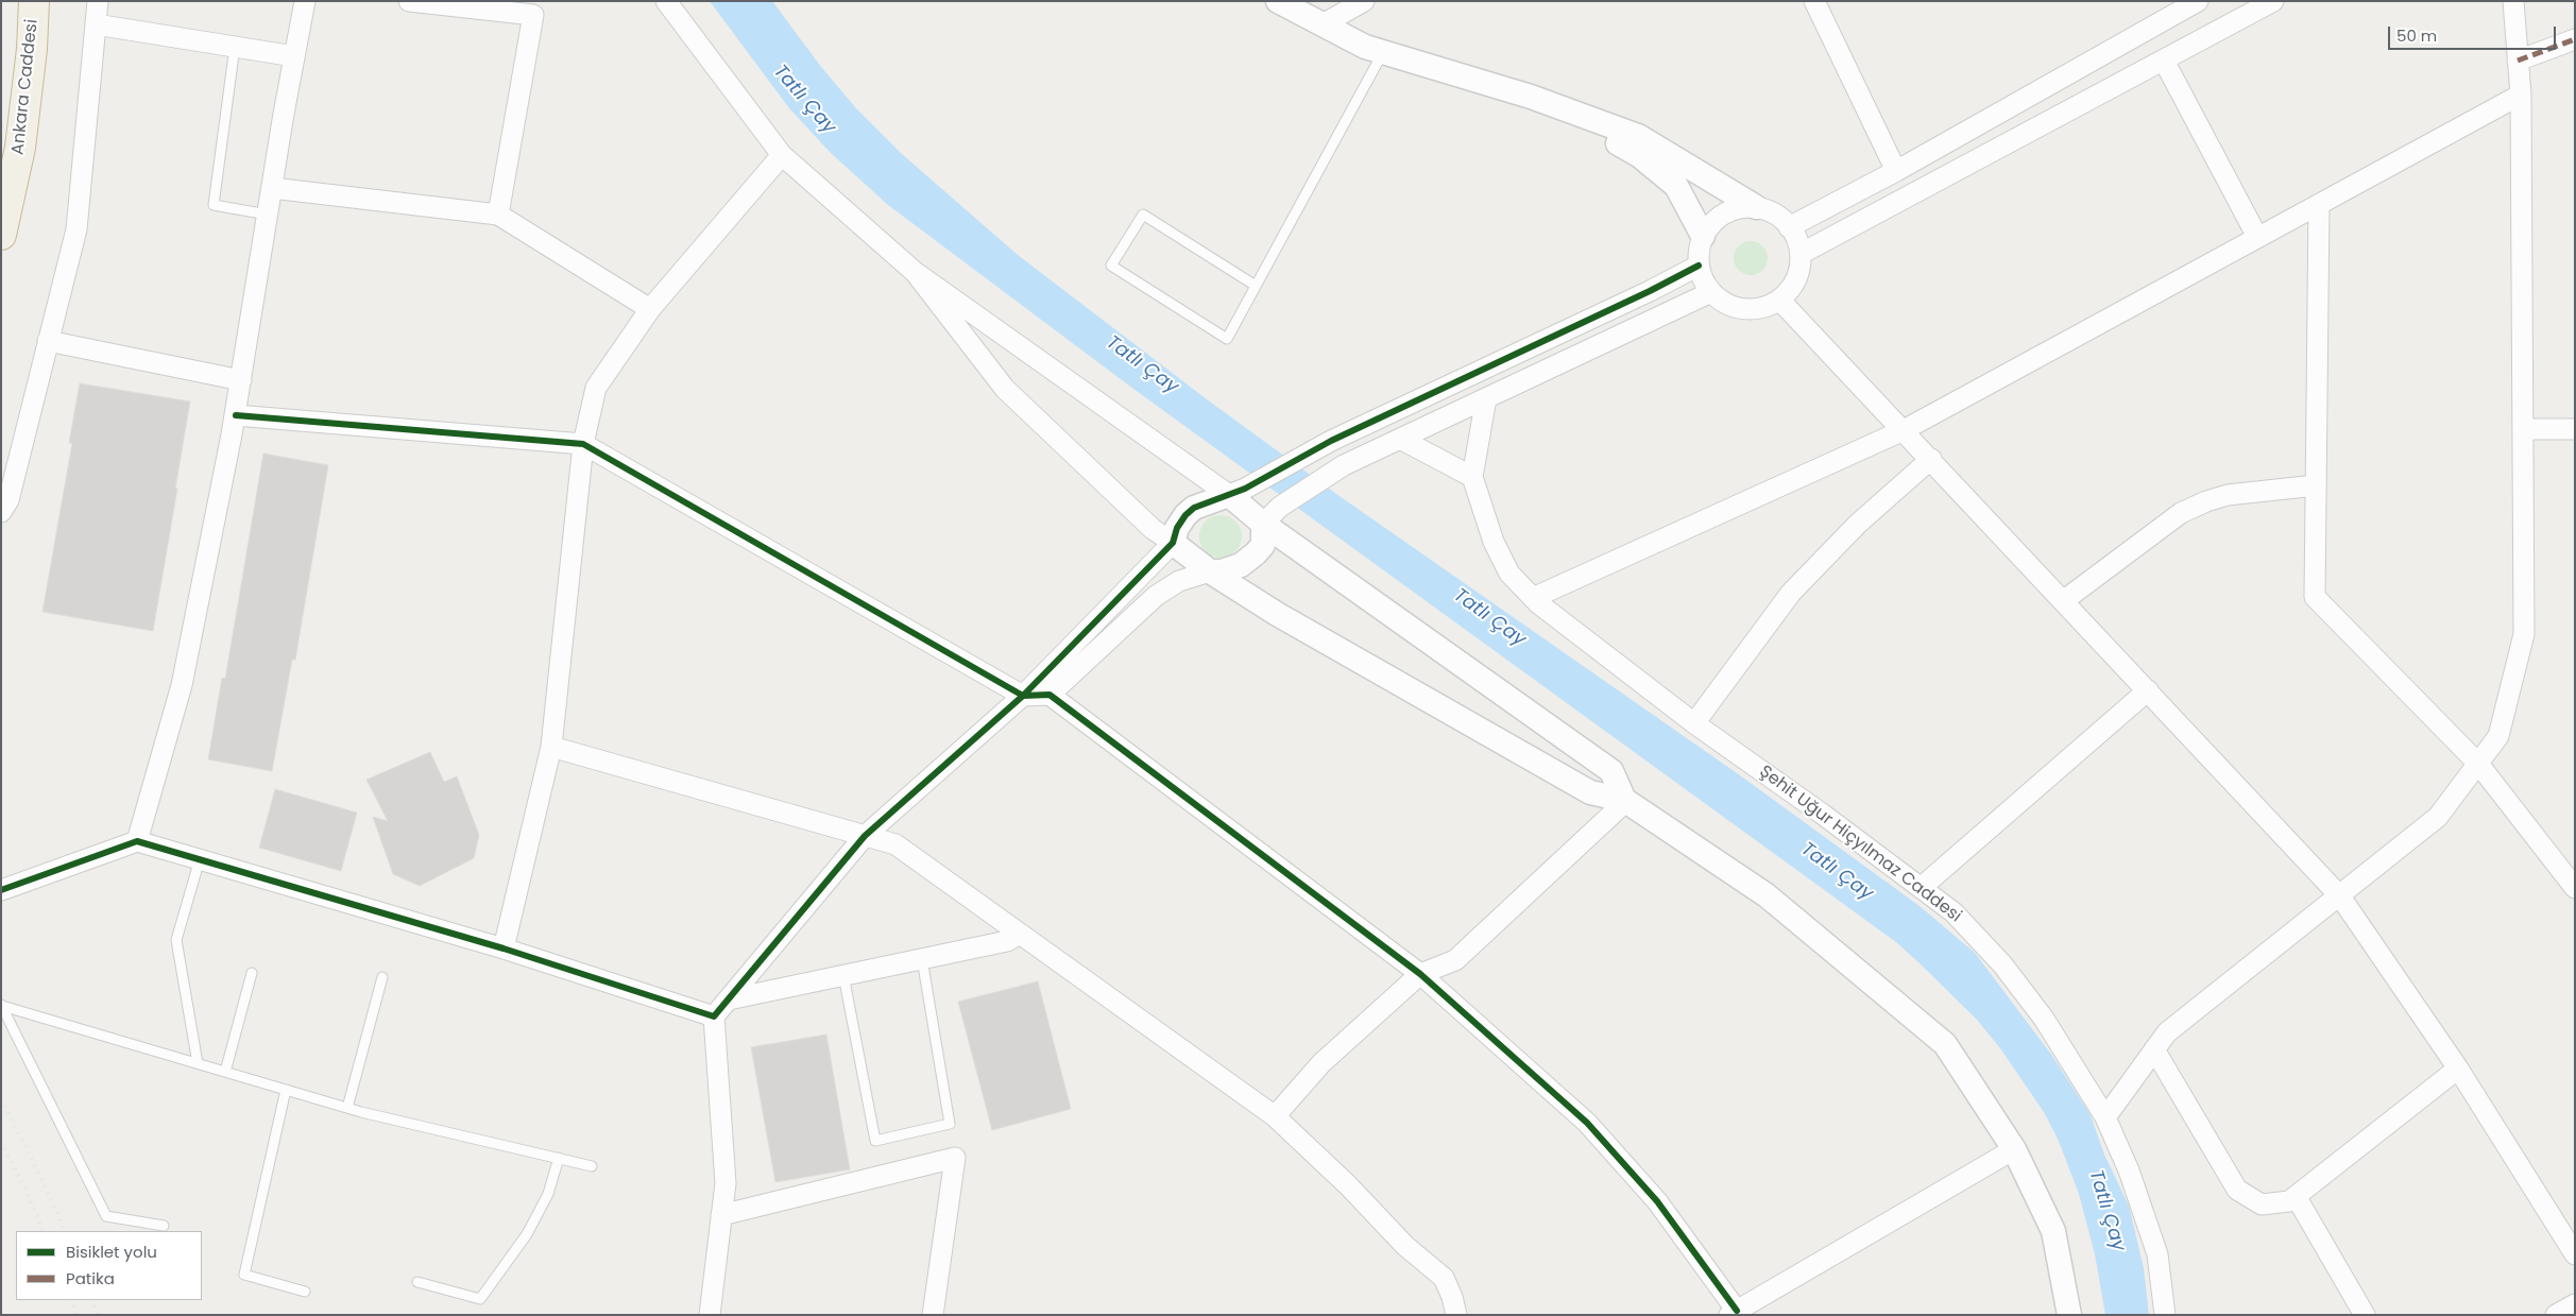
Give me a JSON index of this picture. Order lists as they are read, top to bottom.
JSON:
{
  "streets": {
    "highway": ["Ankara Caddesi"],
    "street": ["Şehit Uğur Hiçyılmaz Caddesi"]
  },
  "water": ["Tatlı Çay"],
  "legend": ["Bisiklet yolu", "Patika"],
  "scale_bar": "50 m"
}
